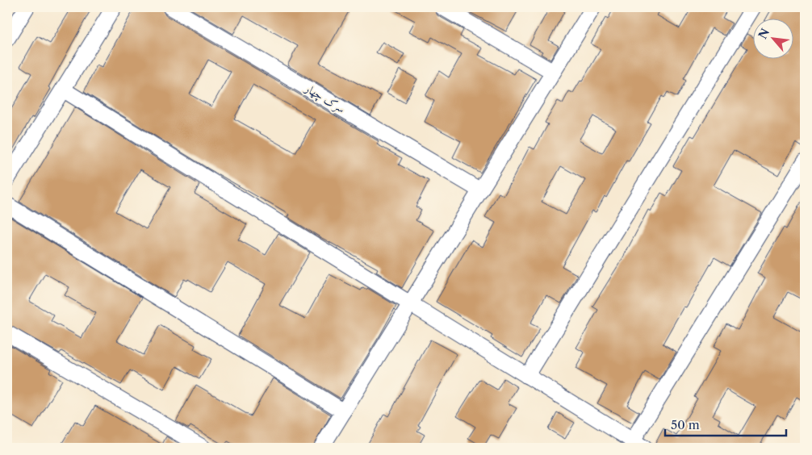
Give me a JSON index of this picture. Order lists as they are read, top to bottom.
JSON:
{
  "streets": {
    "street": ["سرک چهار"]
  },
  "scale_bar": "50 m",
  "north": "top left"
}
